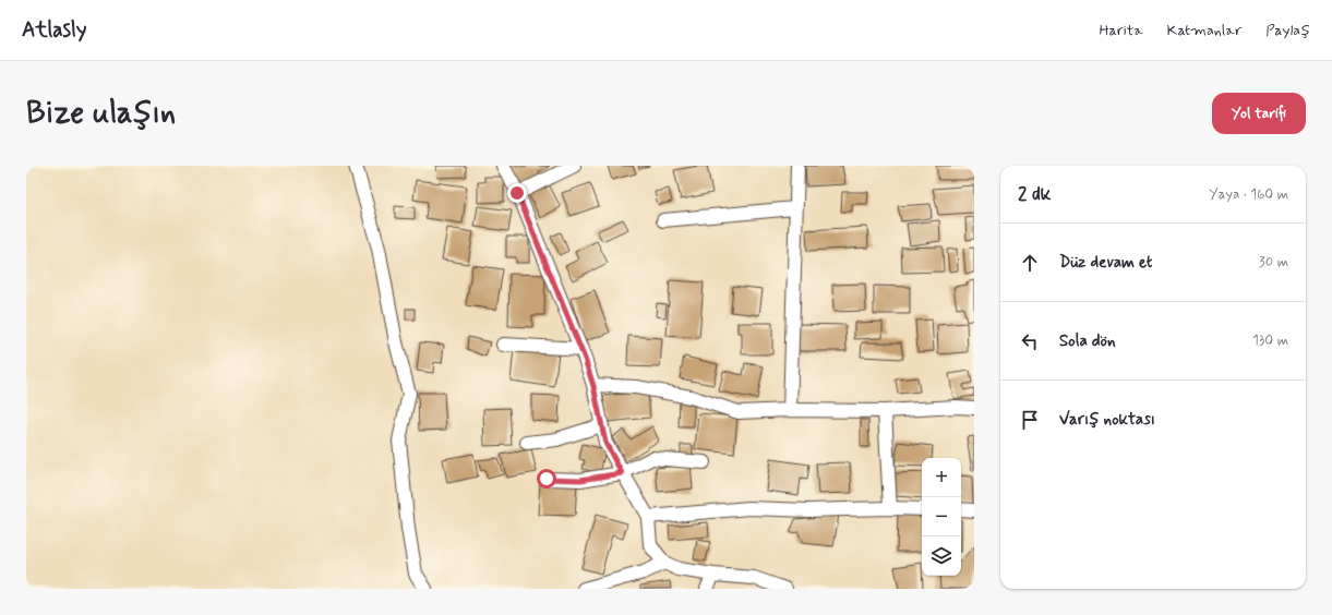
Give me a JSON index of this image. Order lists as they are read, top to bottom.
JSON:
{
  "page": {
    "header": "Atlasly",
    "nav": ["Harita", "Katmanlar", "Paylaş"],
    "buttons": "Yol tarifi",
    "title": "Bize ulaşın",
    "heading": ["2 dk", "Yaya · 160 m"],
    "list": [
      ["Düz devam et", "30 m"],
      ["Sola dön", "130 m"],
      "Varış noktası"
    ],
    "map_buttons": ["+", "−"]
  }
}
